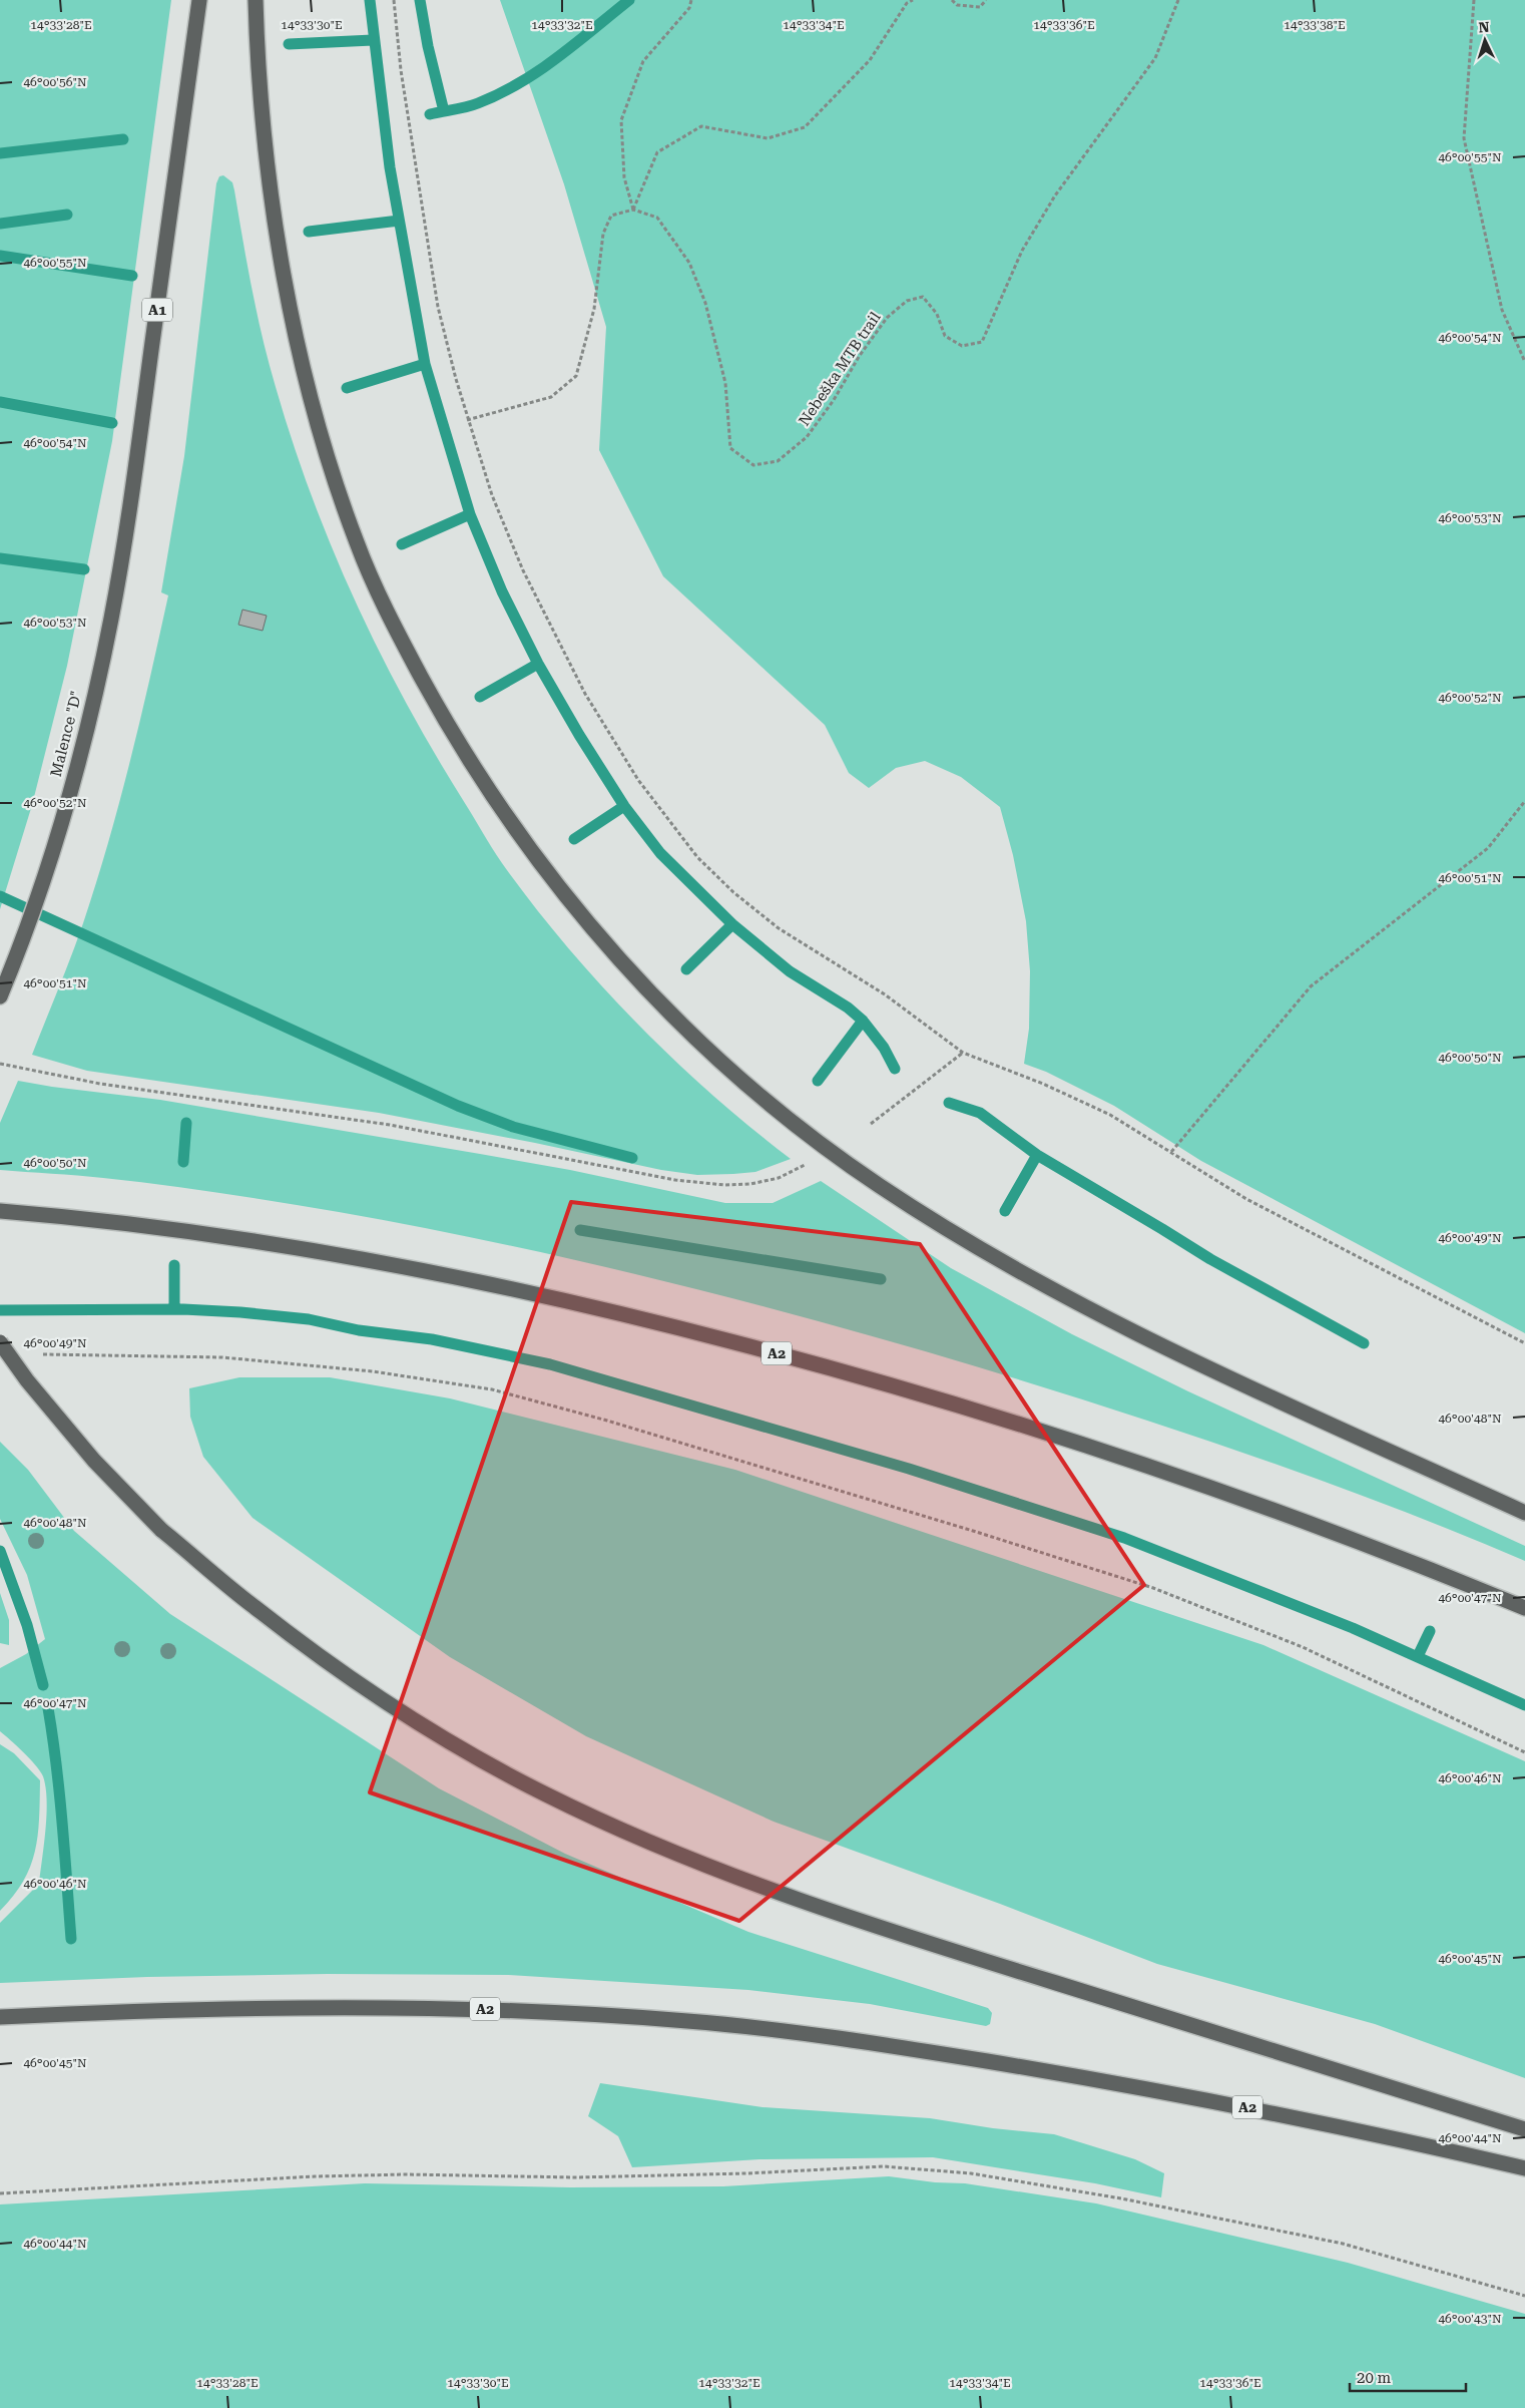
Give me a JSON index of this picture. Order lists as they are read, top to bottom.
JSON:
{
  "streets": {
    "highway": ["A1", "Malence \"D\"", "A2"],
    "path": ["Nebeška MTB trail"]
  },
  "scale_bar": "20 m",
  "north": "top",
  "coordinates": [
    "14°33'28\"E",
    "14°33'30\"E",
    "14°33'32\"E",
    "14°33'34\"E",
    "14°33'36\"E",
    "14°33'38\"E",
    "46°00'56\"N",
    "46°00'55\"N",
    "46°00'54\"N",
    "46°00'53\"N",
    "46°00'52\"N",
    "46°00'51\"N",
    "46°00'50\"N",
    "46°00'49\"N",
    "46°00'48\"N",
    "46°00'47\"N",
    "46°00'46\"N",
    "46°00'45\"N",
    "46°00'44\"N",
    "46°00'43\"N"
  ]
}
